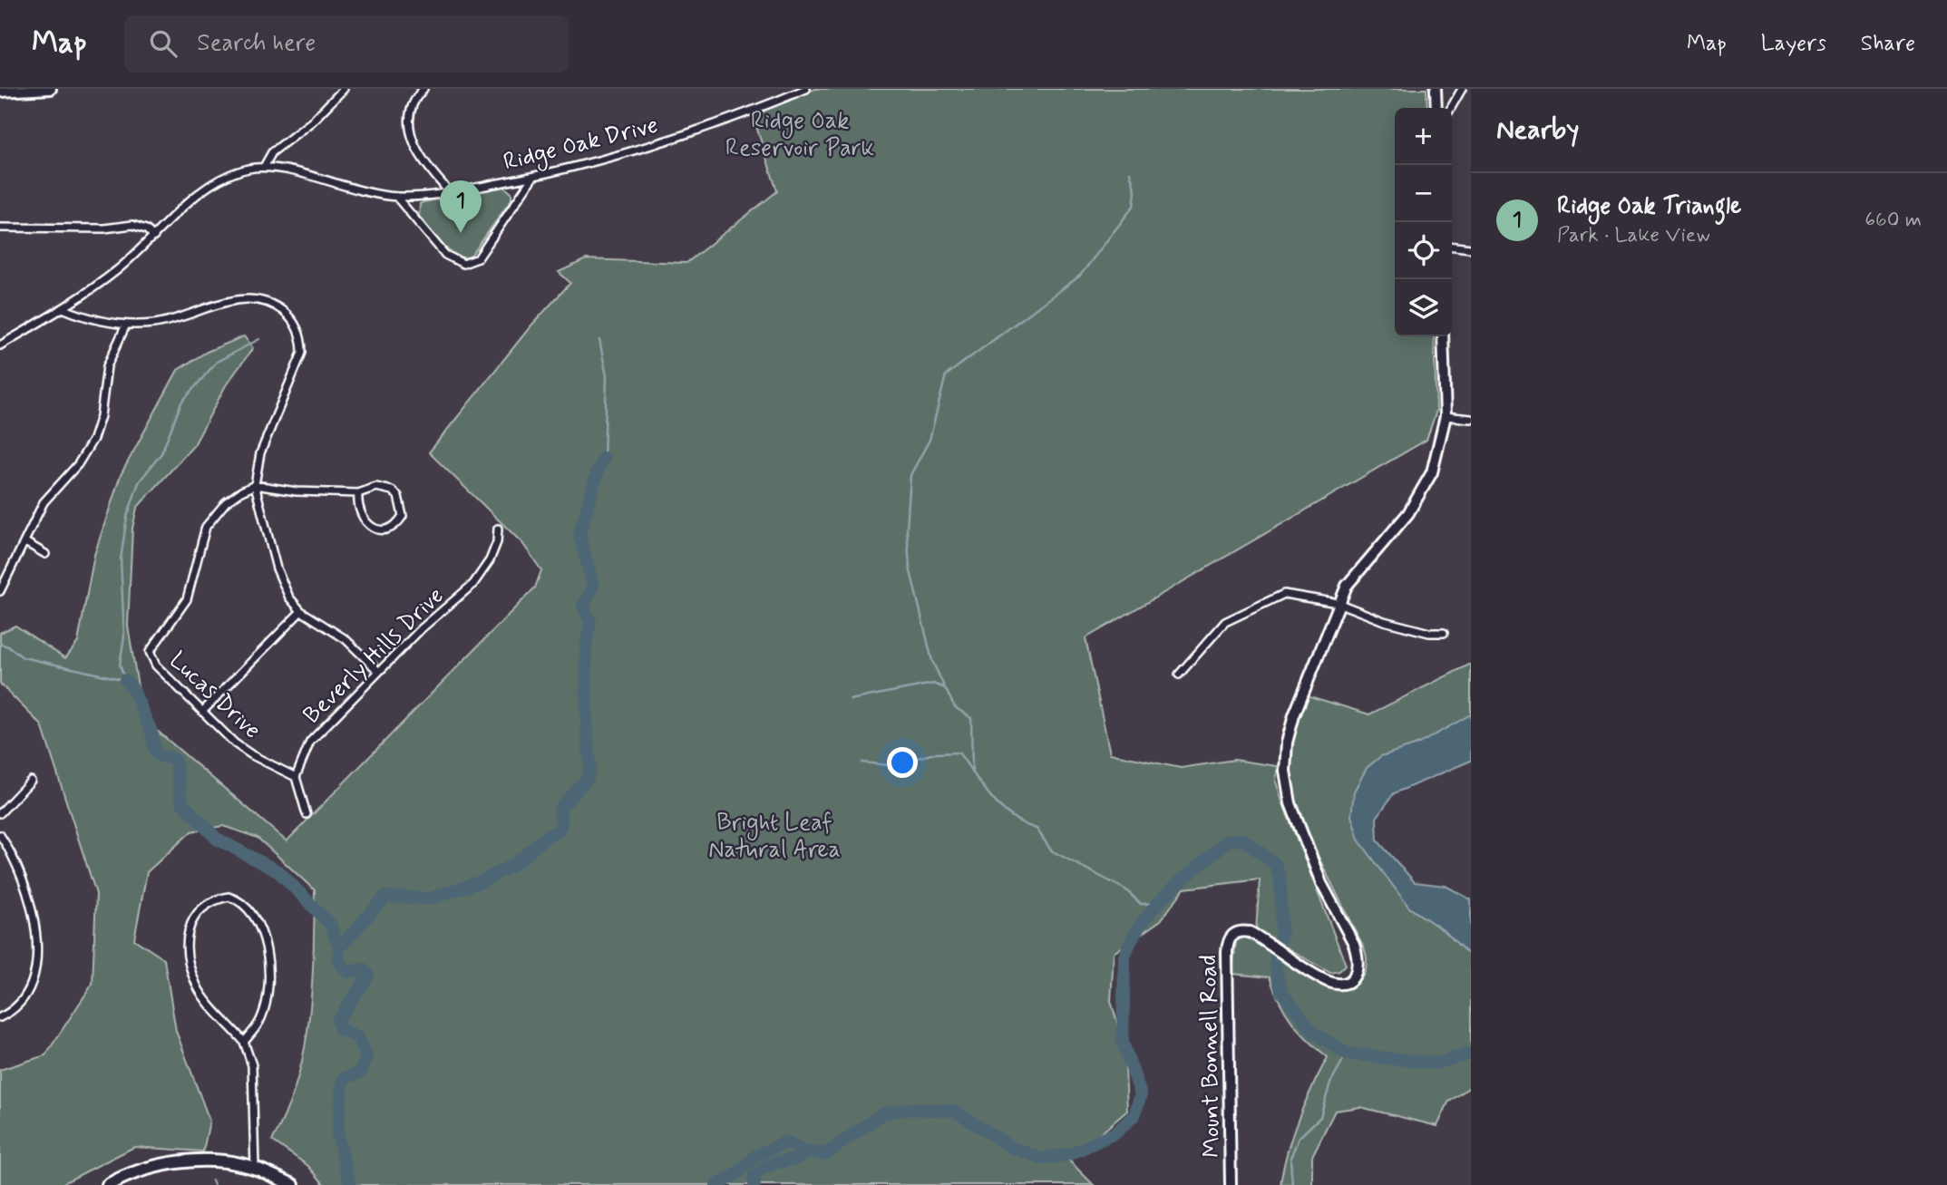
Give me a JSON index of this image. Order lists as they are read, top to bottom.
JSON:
{
  "streets": {
    "street": [
      "Ridge Oak Drive",
      "Beverly Hills Drive",
      "Lucas Drive",
      "Mount Bonnell Road"
    ]
  },
  "crossings": [
    ["Beverly Hills Drive", "Lucas Drive"]
  ],
  "parks": ["Ridge Oak Reservoir Park", "Bright Leaf Natural Area"],
  "page": {
    "header": "Map",
    "search": "Search here",
    "nav": ["Map", "Layers", "Share"],
    "heading": "Nearby",
    "map_buttons": ["+", "−"],
    "list": [
      {
        "mark": "1",
        "name": "Ridge Oak Triangle",
        "note": "Park · Lake View",
        "value": "660 m"
      }
    ],
    "pins": "1"
  }
}
